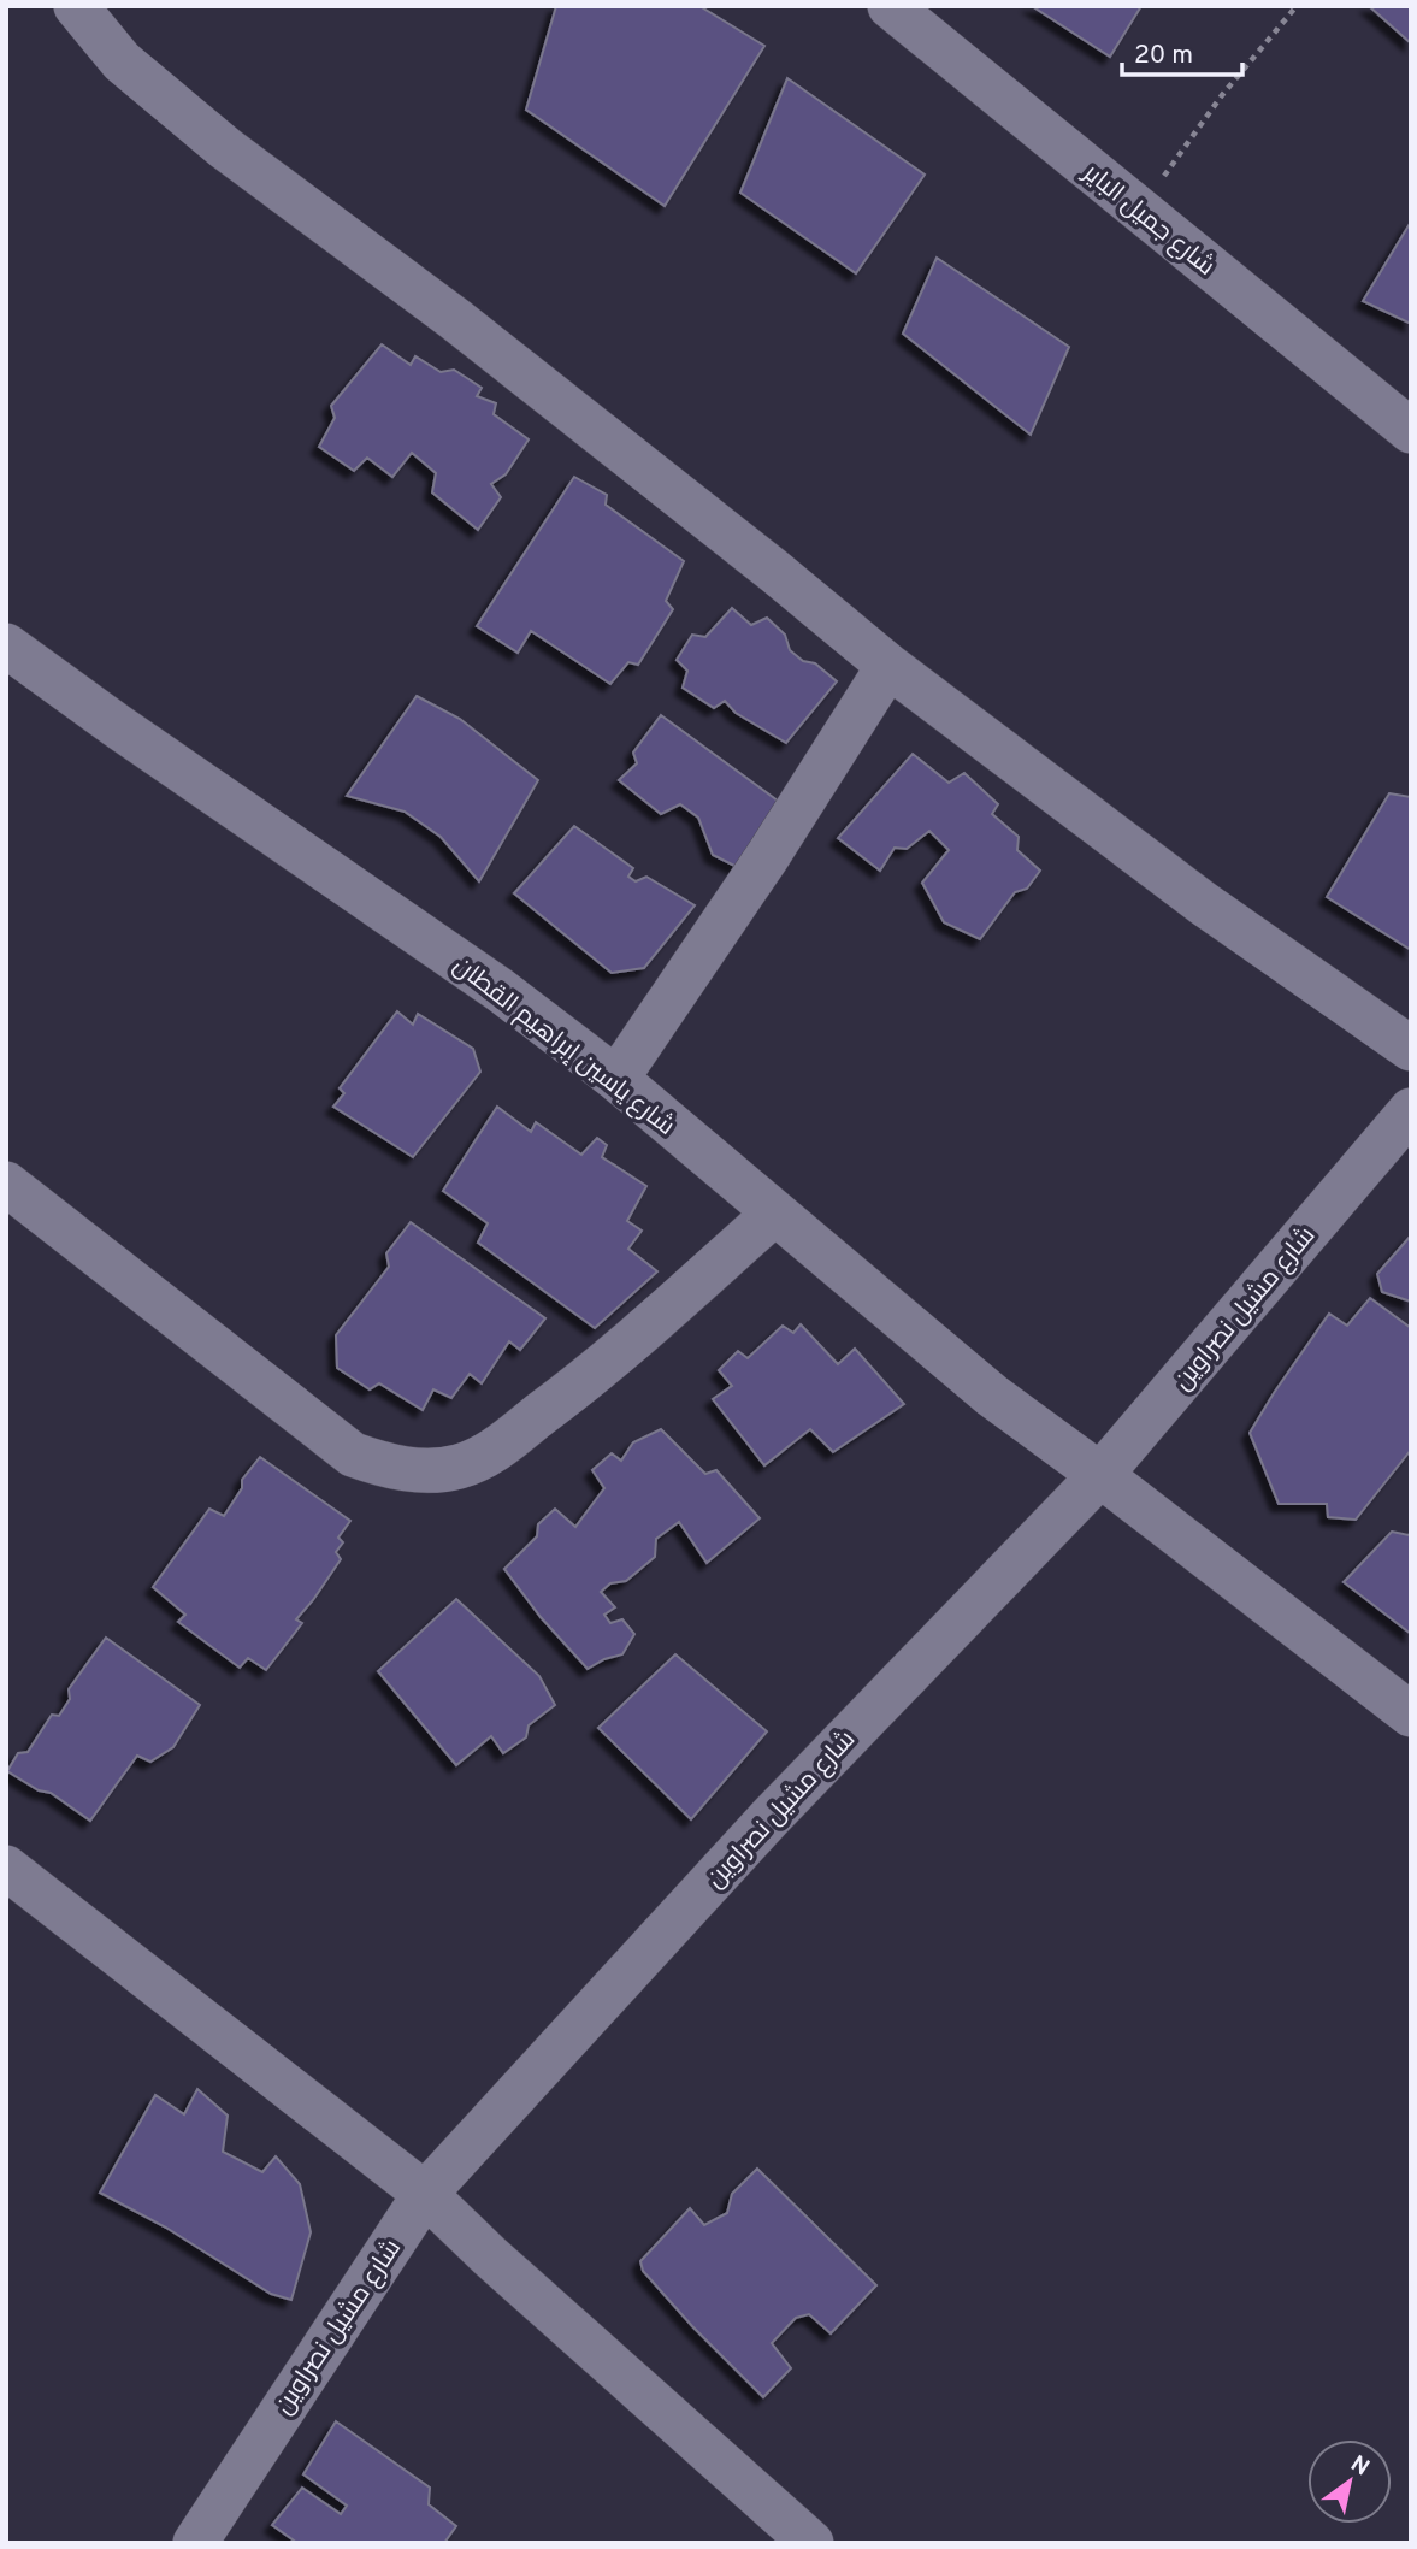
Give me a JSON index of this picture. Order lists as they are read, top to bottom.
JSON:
{
  "streets": {
    "street": ["شارع جميل الباير", "شارع ياسين إبراهيم القطان", "شارع مشيل نصراوين"]
  },
  "crossings": [
    ["شارع ياسين إبراهيم القطان", "شارع مشيل نصراوين"]
  ],
  "scale_bar": "20 m",
  "north": "top right"
}
